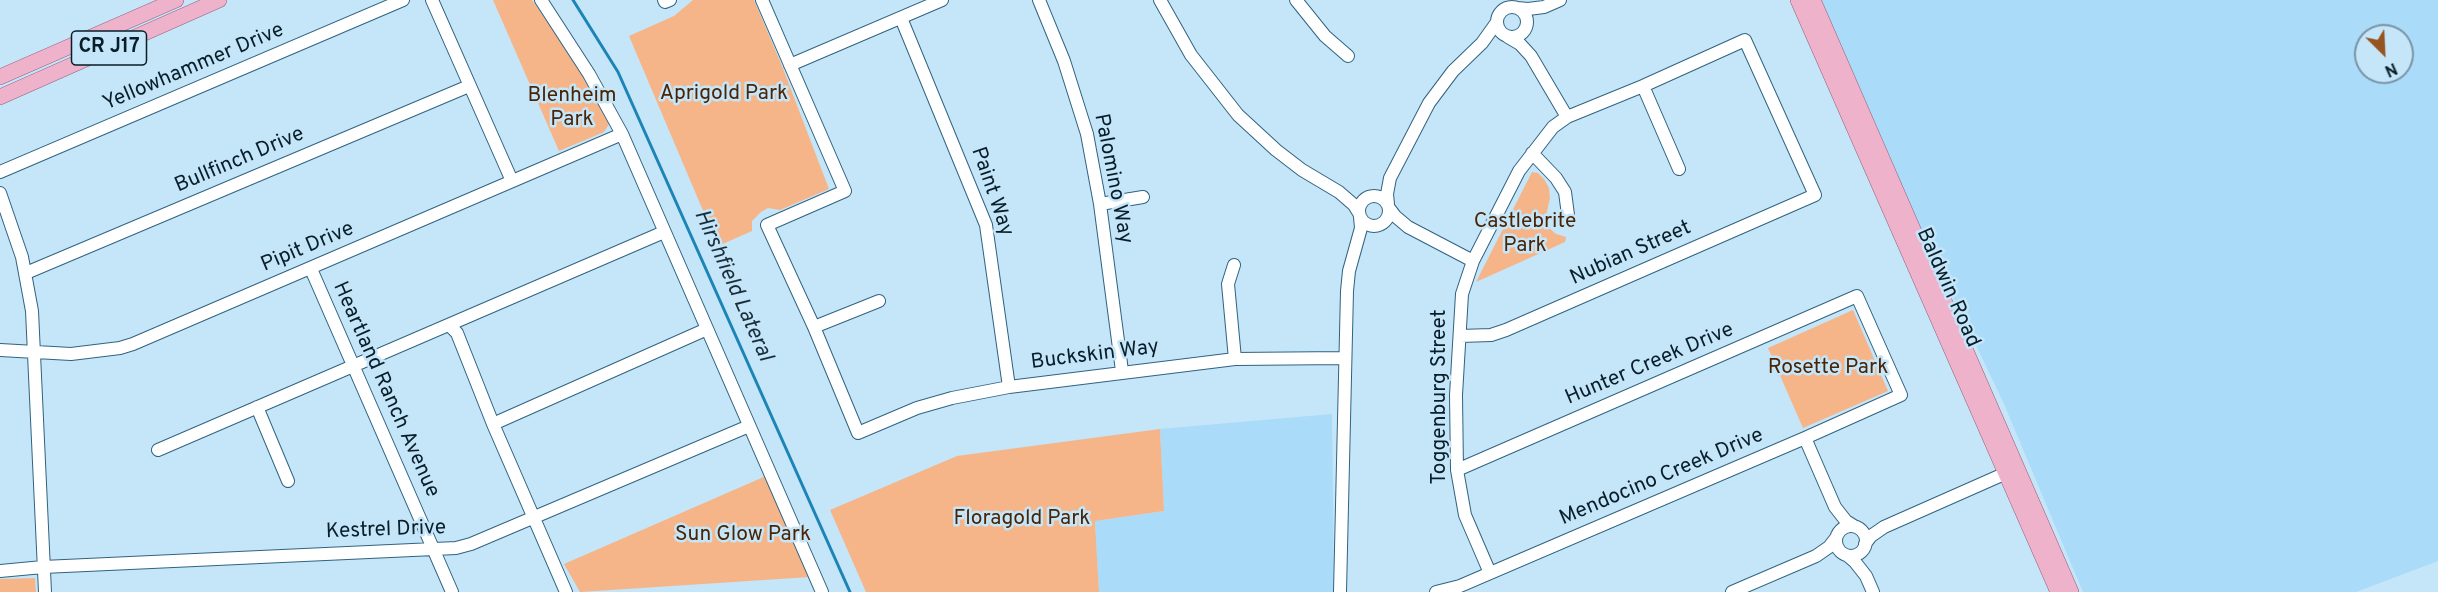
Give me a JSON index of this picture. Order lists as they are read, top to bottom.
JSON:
{
  "streets": {
    "main road": ["CR J17", "Baldwin Road"],
    "street": [
      "Yellowhammer Drive",
      "Bullfinch Drive",
      "Palomino Way",
      "Paint Way",
      "Pipit Drive",
      "Nubian Street",
      "Buckskin Way",
      "Hunter Creek Drive",
      "Heartland Ranch Avenue",
      "Toggenburg Street",
      "Mendocino Creek Drive",
      "Kestrel Drive"
    ]
  },
  "crossings": [
    ["Palomino Way", "Buckskin Way"],
    ["Paint Way", "Buckskin Way"],
    ["Pipit Drive", "Heartland Ranch Avenue"],
    ["Nubian Street", "Toggenburg Street"],
    ["Hunter Creek Drive", "Toggenburg Street"],
    ["Hunter Creek Drive", "Mendocino Creek Drive"],
    ["Heartland Ranch Avenue", "Kestrel Drive"],
    ["Toggenburg Street", "Mendocino Creek Drive"]
  ],
  "water": ["Hirshfield Lateral"],
  "parks": [
    "Aprigold Park",
    "Blenheim Park",
    "Castlebrite Park",
    "Rosette Park",
    "Floragold Park",
    "Sun Glow Park"
  ],
  "north": "bottom right"
}
